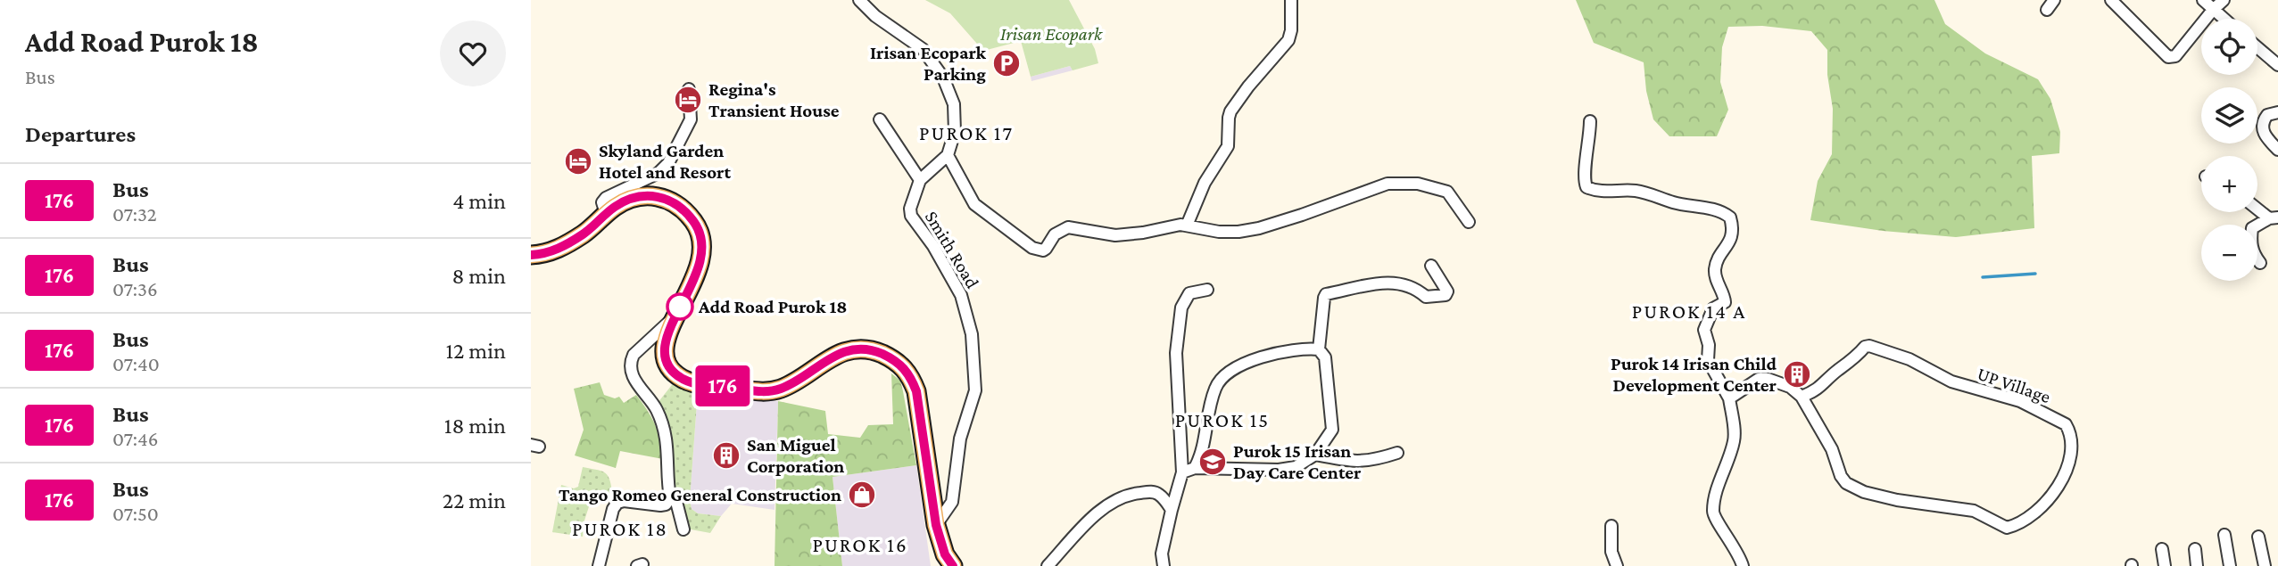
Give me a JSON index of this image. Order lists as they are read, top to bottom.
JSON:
{
  "streets": {
    "street": ["Smith Road", "UP Village"]
  },
  "districts": [
    "PUROK 17",
    "PUROK 14 A",
    "PUROK 15",
    "PUROK 18",
    "PUROK 16"
  ],
  "parks": ["Irisan Ecopark"],
  "places": {
    "parking": ["Irisan Ecopark Parking"],
    "hotel": ["Regina's Transient House", "Skyland Garden Hotel and Resort"],
    "other": ["Add Road Purok 18"],
    "building": ["Purok 14 Irisan Child Development Center", "San Miguel Corporation"],
    "school or university": ["Purok 15 Irisan Day Care Center"],
    "shop": ["Tango Romeo General Construction"]
  },
  "lines": ["bus line 176"],
  "page": {
    "heading": [
      ["Add Road Purok 18", "Bus"],
      "Departures"
    ],
    "on_map": "176",
    "map_buttons": ["+", "−"],
    "list": [
      {
        "mark": "176",
        "name": "Bus",
        "note": "07:32",
        "value": "4 min"
      },
      {
        "mark": "176",
        "name": "Bus",
        "note": "07:36",
        "value": "8 min"
      },
      {
        "mark": "176",
        "name": "Bus",
        "note": "07:40",
        "value": "12 min"
      },
      {
        "mark": "176",
        "name": "Bus",
        "note": "07:46",
        "value": "18 min"
      },
      {
        "mark": "176",
        "name": "Bus",
        "note": "07:50",
        "value": "22 min"
      }
    ]
  }
}
